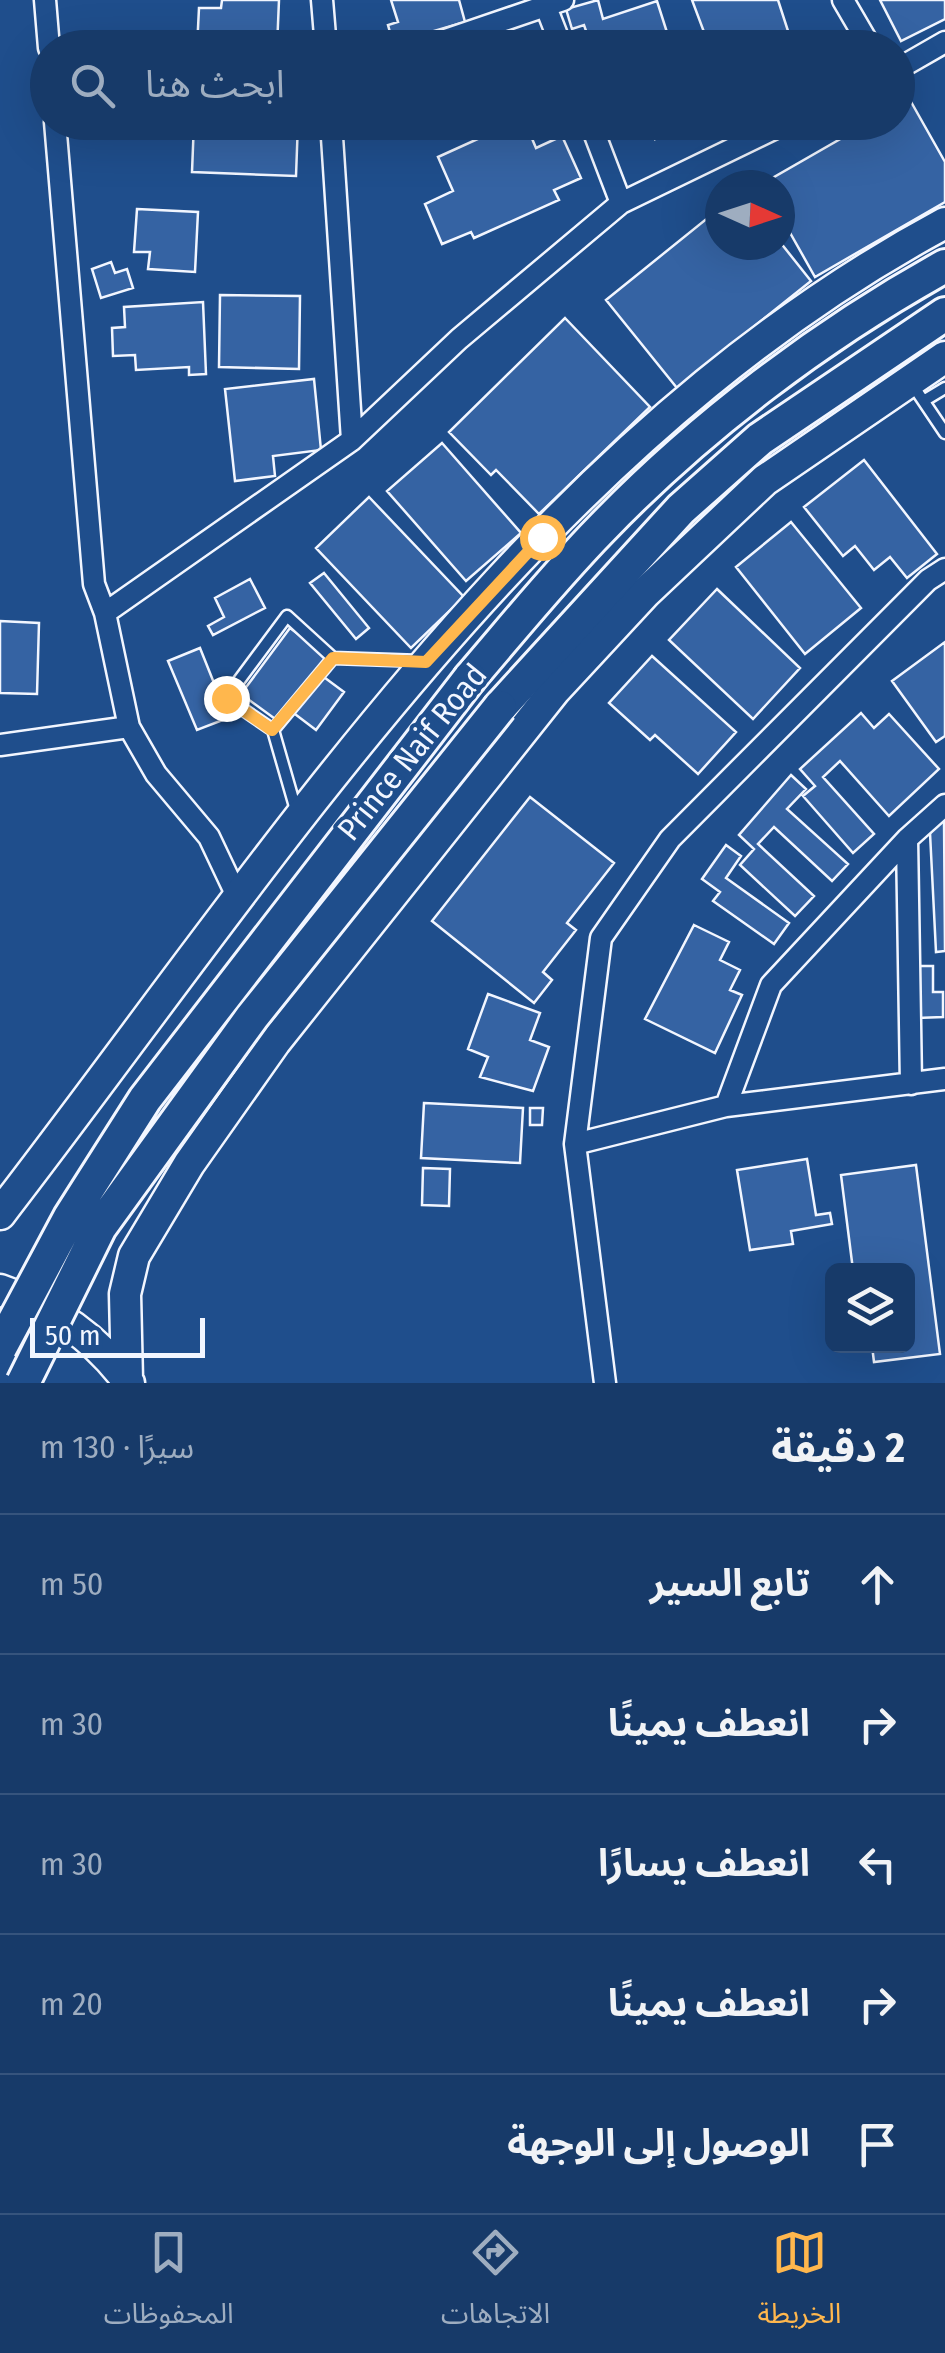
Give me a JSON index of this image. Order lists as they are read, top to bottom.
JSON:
{
  "streets": {
    "main road": ["Prince Naif Road"]
  },
  "scale_bar": "50 m",
  "north": "right",
  "page": {
    "search": "ابحث هنا",
    "scale": "50 m",
    "heading": ["2 دقيقة", "سيرًا · 130 m"],
    "list": [
      ["تابع السير", "50 m"],
      ["انعطف يمينًا", "30 m"],
      ["انعطف يسارًا", "30 m"],
      ["انعطف يمينًا", "20 m"],
      "الوصول إلى الوجهة"
    ],
    "nav": ["الخريطة", "الاتجاهات", "المحفوظات"]
  }
}
